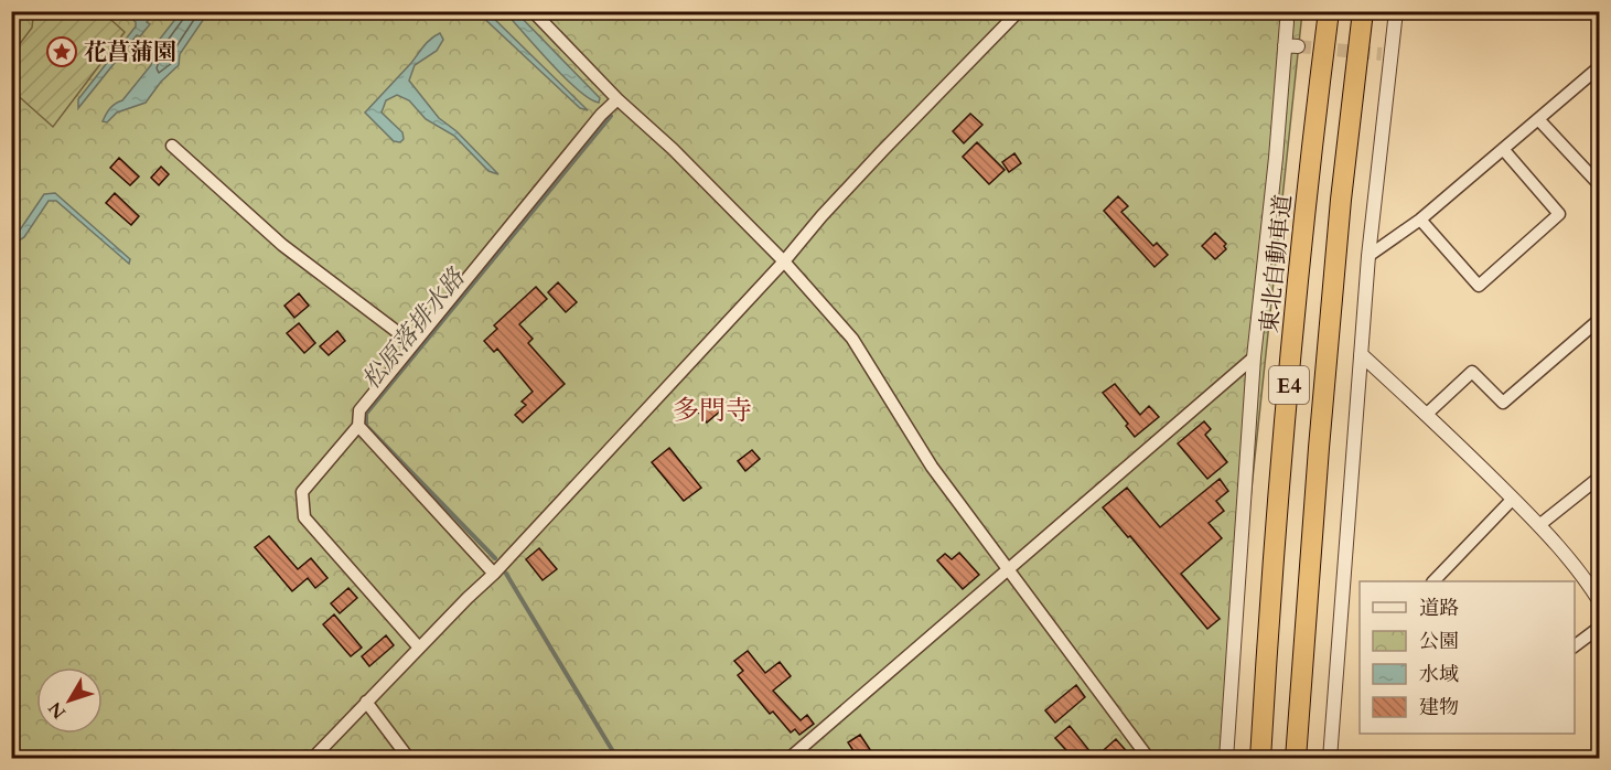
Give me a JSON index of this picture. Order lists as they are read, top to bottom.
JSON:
{
  "streets": {
    "highway": ["東北自動車道", "E4"]
  },
  "districts": ["多門寺"],
  "water": ["松原落排水路"],
  "places": {
    "place": ["花菖蒲園"]
  },
  "legend": [
    "道路",
    "公園",
    "水域",
    "建物"
  ],
  "north": "bottom left"
}
